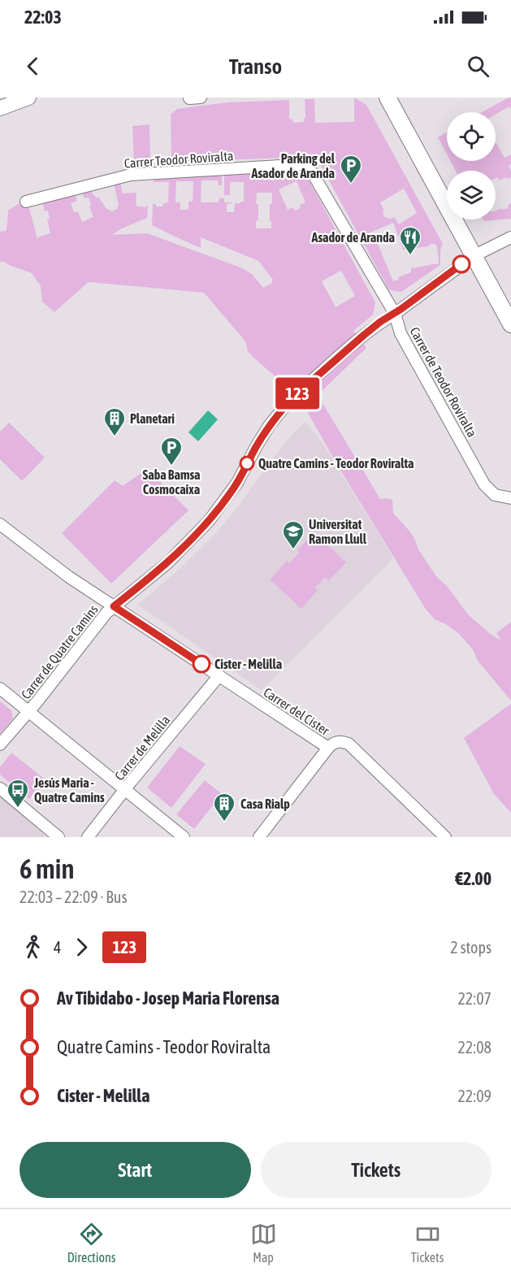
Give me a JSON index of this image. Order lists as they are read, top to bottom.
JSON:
{
  "streets": {
    "street": [
      "Carrer Teodor Roviralta",
      "Carrer de Teodor Roviralta",
      "Carrer de Quatre Camins",
      "Carrer del Cister",
      "Carrer de Melilla"
    ]
  },
  "crossings": [
    ["Carrer Teodor Roviralta", "Carrer de Teodor Roviralta"],
    ["Carrer de Teodor Roviralta", "Carrer de Quatre Camins"],
    ["Carrer de Quatre Camins", "Carrer del Cister"],
    ["Carrer del Cister", "Carrer de Melilla"]
  ],
  "places": {
    "parking": ["Parking del Asador de Aranda", "Saba Bamsa Cosmocaixa"],
    "restaurant": ["Asador de Aranda"],
    "building": ["Planetari", "Casa Rialp"],
    "other": ["Quatre Camins - Teodor Roviralta", "Cister - Melilla"],
    "school or university": ["Universitat Ramon Llull"],
    "bus stop": ["Jesús Maria - Quatre Camins"]
  },
  "lines": ["bus line 123"],
  "page": {
    "status": "22:03",
    "header": "Transo",
    "on_map": "123",
    "heading": ["6 min", "22:03 – 22:09 · Bus", "€2.00"],
    "legs": ["4", "123", "2 stops"],
    "list": [
      {
        "name": "Av Tibidabo - Josep Maria Florensa",
        "value": "22:07"
      },
      {
        "name": "Quatre Camins - Teodor Roviralta",
        "value": "22:08"
      },
      {
        "name": "Cister - Melilla",
        "value": "22:09"
      }
    ],
    "buttons": ["Start", "Tickets"],
    "tabs": ["Directions", "Map", "Tickets"]
  }
}
